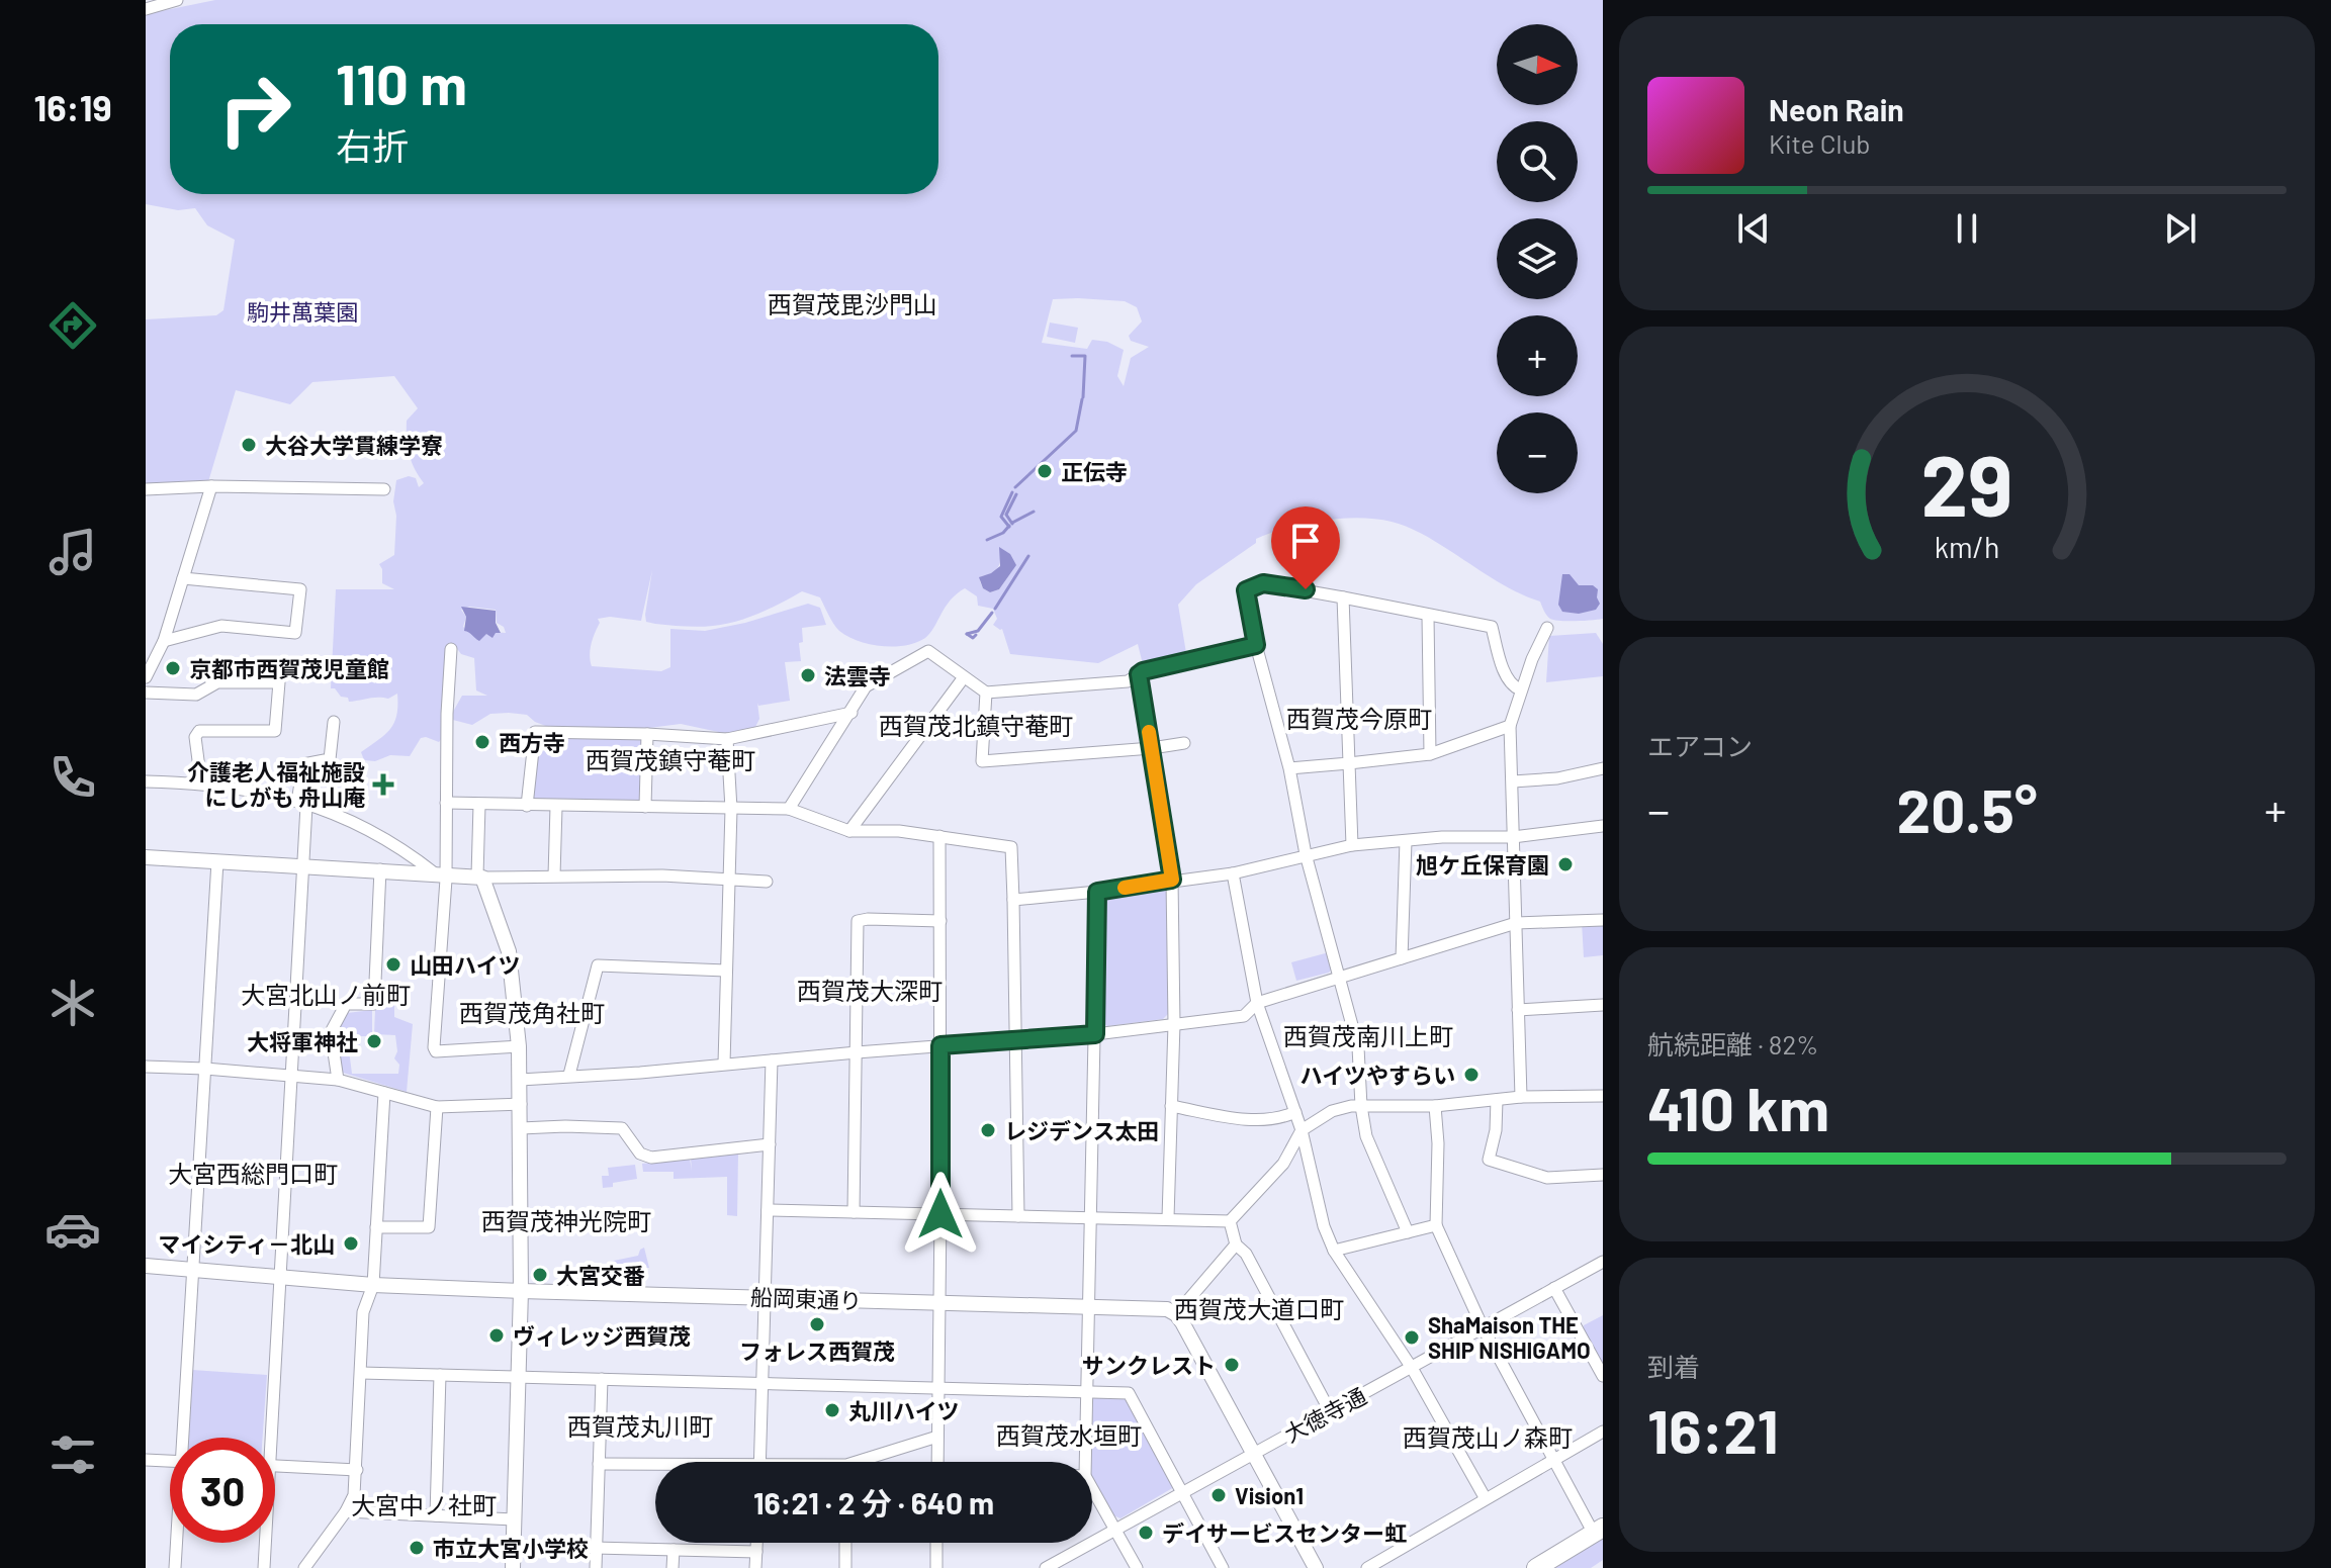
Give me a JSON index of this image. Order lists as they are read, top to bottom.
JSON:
{
  "streets": {
    "street": ["船岡東通り", "大徳寺通"]
  },
  "districts": [
    "西賀茂毘沙門山",
    "西賀茂今原町",
    "西賀茂北鎮守菴町",
    "西賀茂鎮守菴町",
    "西賀茂大深町",
    "大宮北山ノ前町",
    "西賀茂角社町",
    "西賀茂南川上町",
    "大宮西総門口町",
    "西賀茂神光院町",
    "西賀茂大道口町",
    "西賀茂丸川町",
    "西賀茂水垣町",
    "西賀茂山ノ森町",
    "大宮中ノ社町"
  ],
  "parks": ["駒井萬葉園"],
  "places": {
    "other": [
      "大谷大学貫練学寮",
      "正伝寺",
      "京都市西賀茂児童館",
      "法雲寺",
      "西方寺",
      "旭ケ丘保育園",
      "山田ハイツ",
      "大将軍神社",
      "ハイツやすらい",
      "レジデンス太田",
      "マイシティ－北山",
      "大宮交番",
      "フォレス西賀茂",
      "ヴィレッジ西賀茂",
      "ShaMaison THE SHIP NISHIGAMO",
      "サンクレスト",
      "丸川ハイツ",
      "Vision1",
      "デイサービスセンター虹",
      "市立大宮小学校"
    ],
    "health": ["介護老人福祉施設 にしがも 舟山庵"]
  },
  "north": "right",
  "page": {
    "tabs": "16:19",
    "map_buttons": ["+", "−"],
    "turn": ["110 m", "右折"],
    "song": ["Neon Rain", "Kite Club"],
    "tile": [
      "エアコン",
      ["航続距離 · 82%", "410 km"],
      ["到着", "16:21"]
    ],
    "heat": ["−", "20.5°", "+"],
    "limit": "30",
    "trip": "16:21 · 2 分 · 640 m",
    "gauge": ["29", "km/h"]
  }
}
